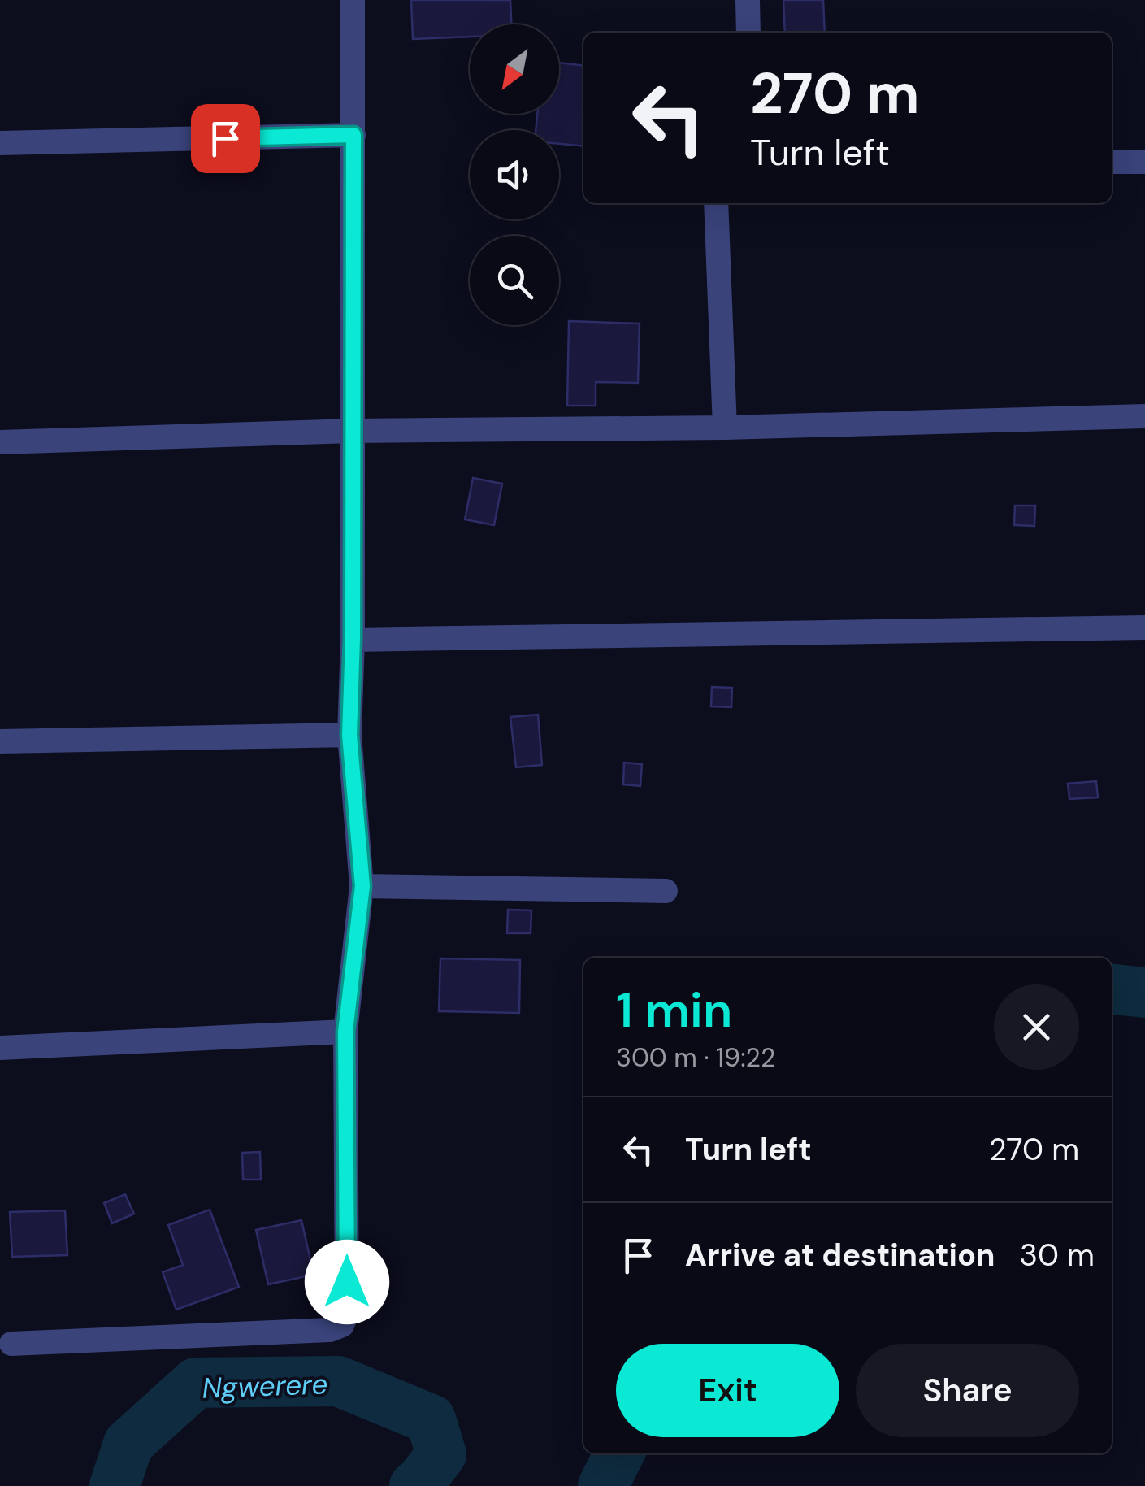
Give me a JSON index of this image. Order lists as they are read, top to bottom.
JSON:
{
  "water": ["Ngwerere"],
  "north": "bottom left",
  "page": {
    "turn": ["270 m", "Turn left"],
    "heading": ["1 min", "300 m · 19:22"],
    "list": [
      {
        "name": "Turn left",
        "value": "270 m"
      },
      {
        "name": "Arrive at destination",
        "value": "30 m"
      }
    ],
    "buttons": ["Exit", "Share"]
  }
}
